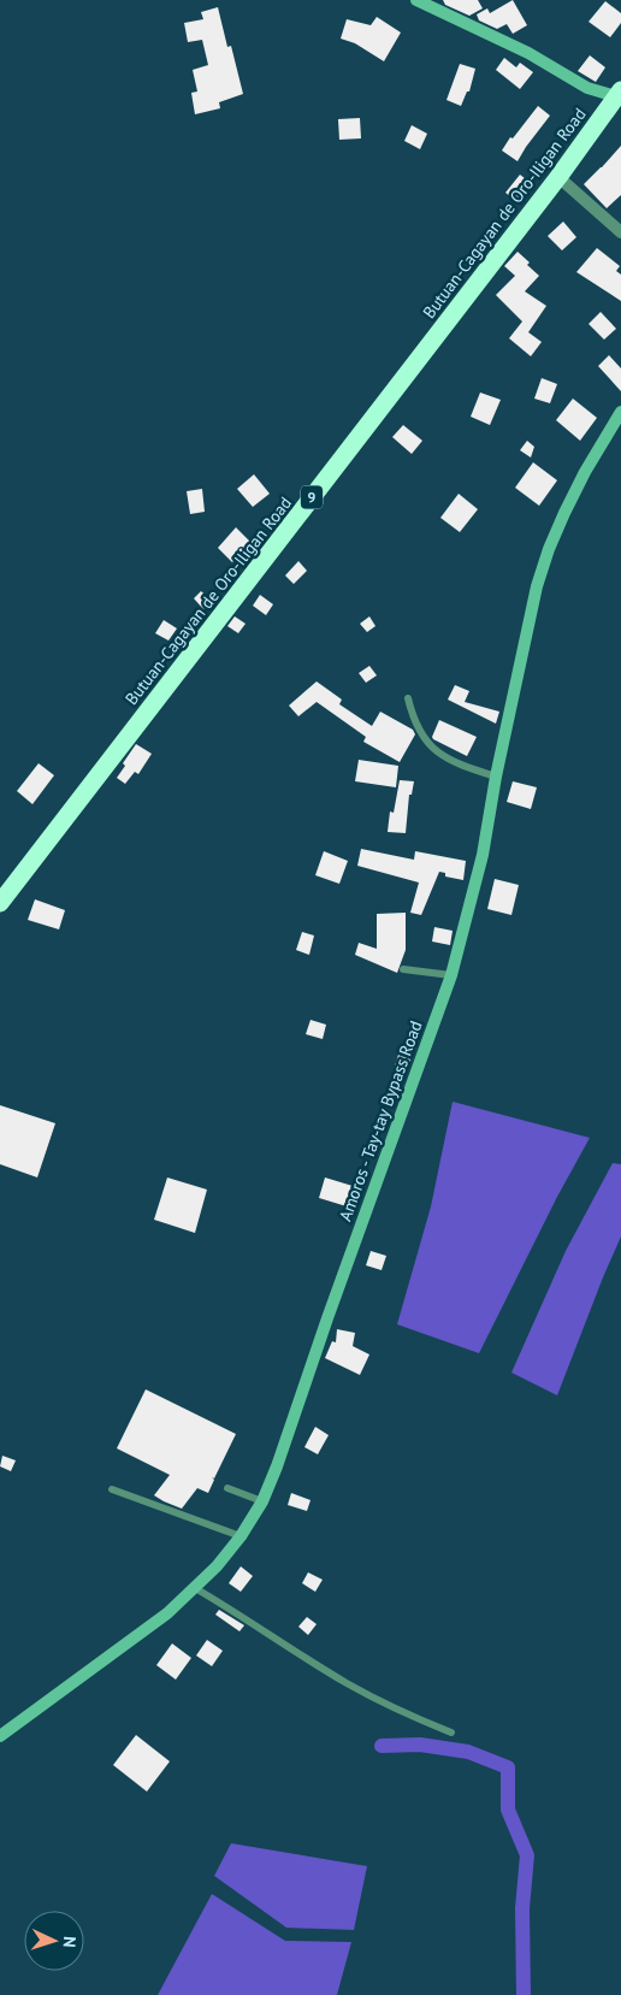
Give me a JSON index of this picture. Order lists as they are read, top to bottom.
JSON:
{
  "streets": {
    "highway": ["Butuan-Cagayan de Oro-Iligan Road", "9"],
    "street": ["Amoros - Tay-tay Bypass Road"]
  },
  "north": "right"
}
